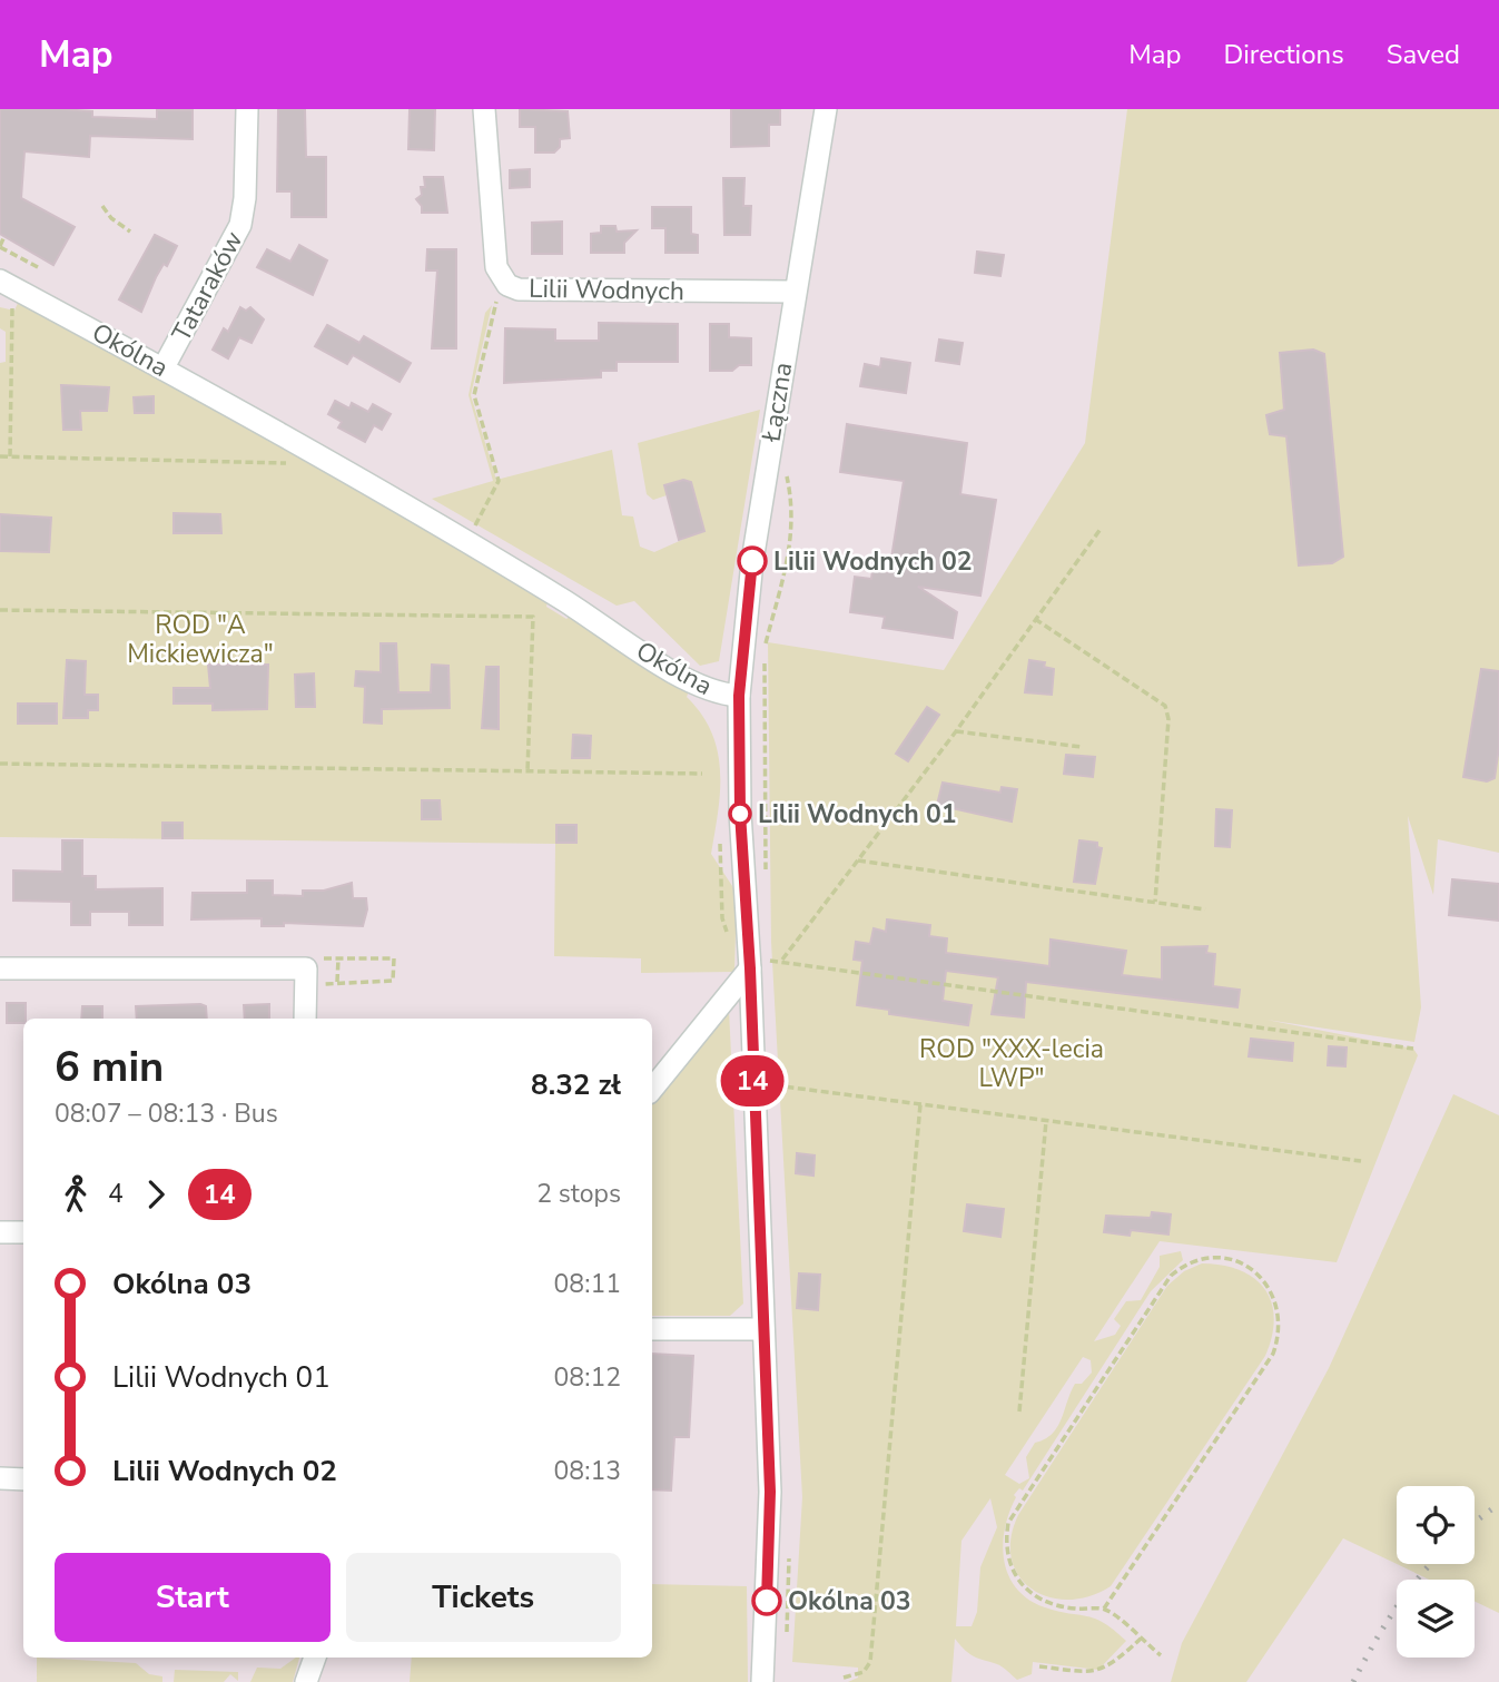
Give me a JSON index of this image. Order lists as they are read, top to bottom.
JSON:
{
  "streets": {
    "street": [
      "Tataraków",
      "Lilii Wodnych",
      "Okólna",
      "Łączna"
    ]
  },
  "crossings": [
    ["Tataraków", "Okólna"],
    ["Lilii Wodnych", "Łączna"],
    ["Okólna", "Łączna"]
  ],
  "parks": ["ROD \"A Mickiewicza\"", "ROD \"XXX-lecia LWP\""],
  "places": ["Lilii Wodnych 02", "Lilii Wodnych 01", "Okólna 03"],
  "lines": ["bus line 14"],
  "page": {
    "header": "Map",
    "nav": ["Map", "Directions", "Saved"],
    "on_map": "14",
    "heading": ["6 min", "08:07 – 08:13 · Bus", "8.32 zł"],
    "legs": ["4", "14", "2 stops"],
    "list": [
      {
        "name": "Okólna 03",
        "value": "08:11"
      },
      {
        "name": "Lilii Wodnych 01",
        "value": "08:12"
      },
      {
        "name": "Lilii Wodnych 02",
        "value": "08:13"
      }
    ],
    "buttons": ["Start", "Tickets"]
  }
}
